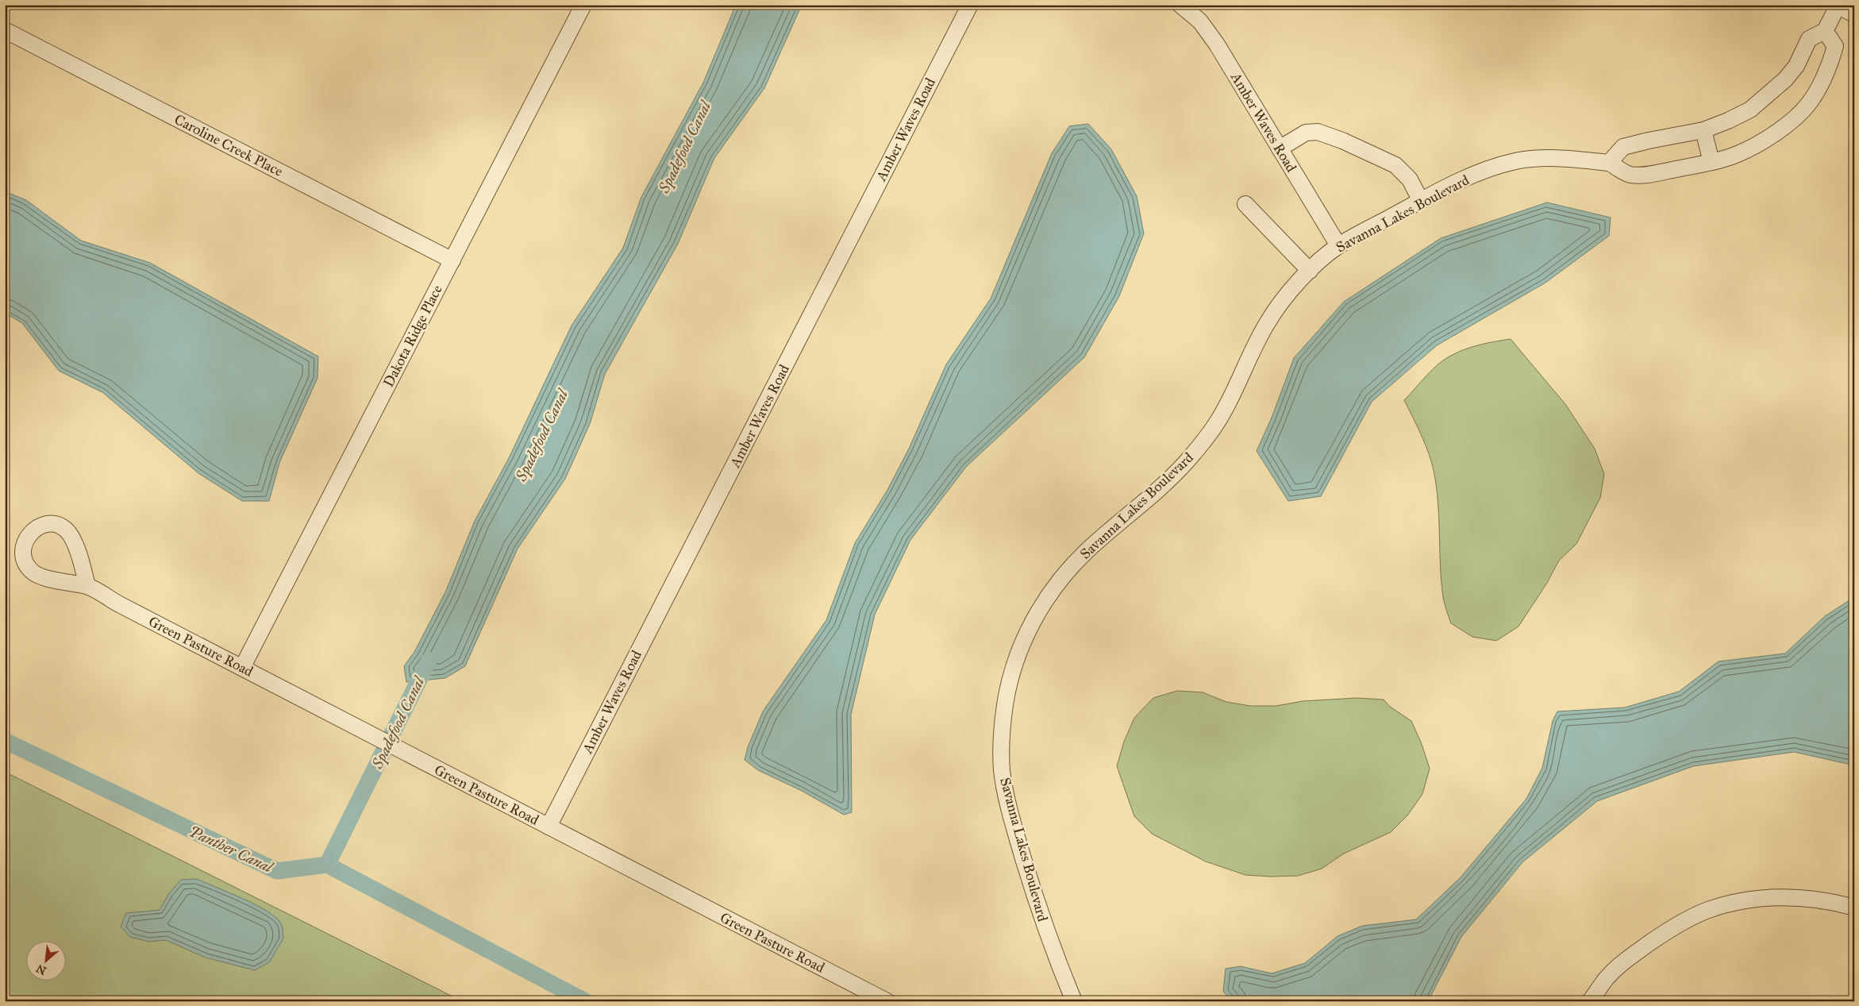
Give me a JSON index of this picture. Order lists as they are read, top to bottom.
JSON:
{
  "streets": {
    "street": [
      "Amber Waves Road",
      "Caroline Creek Place",
      "Savanna Lakes Boulevard",
      "Dakota Ridge Place",
      "Green Pasture Road"
    ]
  },
  "crossings": [
    ["Amber Waves Road", "Savanna Lakes Boulevard"],
    ["Amber Waves Road", "Green Pasture Road"],
    ["Caroline Creek Place", "Dakota Ridge Place"],
    ["Dakota Ridge Place", "Green Pasture Road"]
  ],
  "water": ["Spadefood Canal", "Panther Canal"],
  "north": "bottom left"
}
